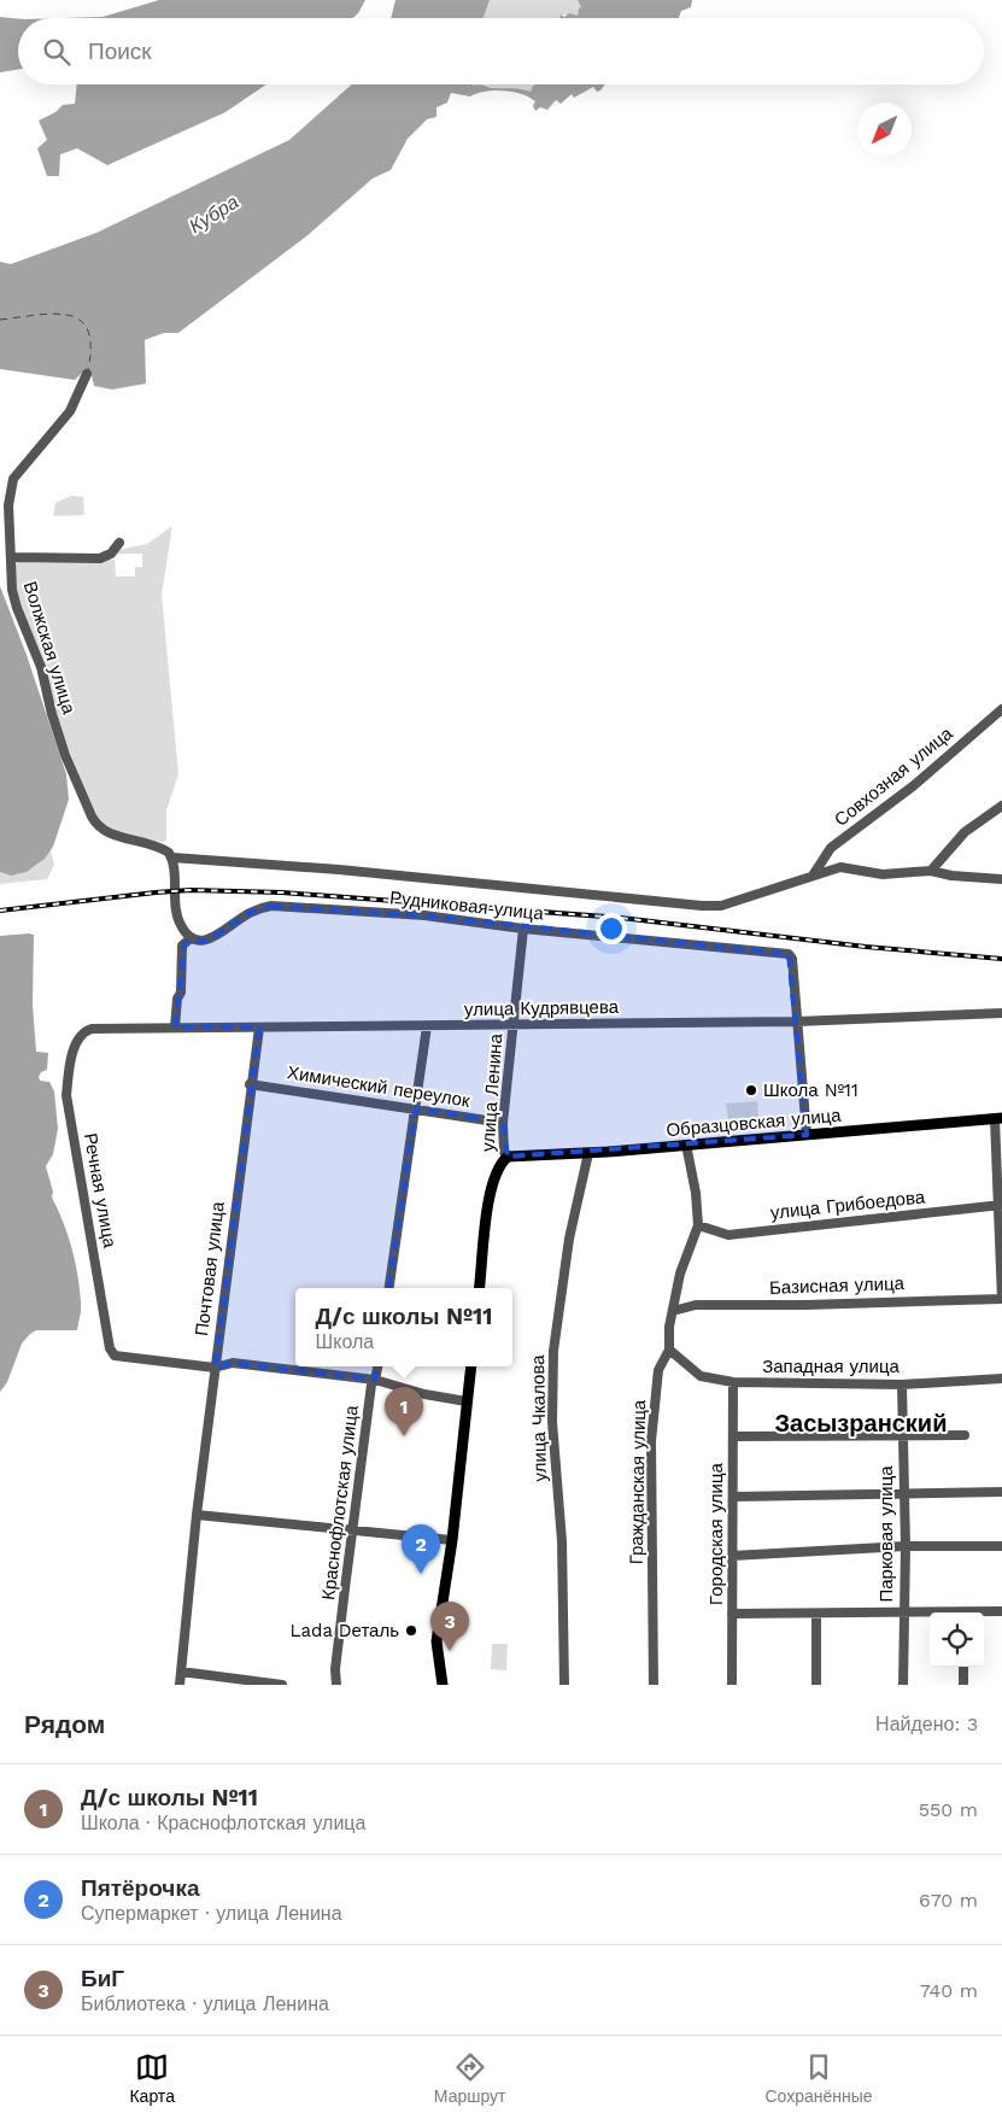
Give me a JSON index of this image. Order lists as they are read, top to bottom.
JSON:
{
  "streets": {
    "main road": ["улица Ленина", "Образцовская улица"],
    "street": [
      "Волжская улица",
      "Совхозная улица",
      "Рудниковая улица",
      "улица Кудрявцева",
      "Химический переулок",
      "Речная улица",
      "улица Грибоедова",
      "Почтовая улица",
      "Базисная улица",
      "Западная улица",
      "улица Чкалова",
      "Гражданская улица",
      "Краснофлотская улица",
      "Городская улица",
      "Парковая улица"
    ]
  },
  "crossings": [
    ["Рудниковая улица", "улица Кудрявцева"],
    ["Рудниковая улица", "улица Ленина"],
    ["улица Кудрявцева", "улица Ленина"],
    ["улица Кудрявцева", "Речная улица"],
    ["улица Кудрявцева", "Почтовая улица"],
    ["Химический переулок", "улица Ленина"],
    ["Химический переулок", "Почтовая улица"],
    ["улица Ленина", "Образцовская улица"],
    ["Образцовская улица", "улица Чкалова"],
    ["Образцовская улица", "Гражданская улица"],
    ["Речная улица", "Почтовая улица"],
    ["улица Грибоедова", "Гражданская улица"],
    ["Базисная улица", "Гражданская улица"],
    ["Западная улица", "Гражданская улица"],
    ["Западная улица", "Городская улица"],
    ["Западная улица", "Парковая улица"]
  ],
  "districts": ["Засызранский"],
  "water": ["Кубра"],
  "places": ["Школа №11", "Lada Dеталь"],
  "north": "bottom left",
  "page": {
    "search": "Поиск",
    "popup": ["Д/с школы №11", "Школа"],
    "pins": ["1", "2", "3"],
    "heading": ["Рядом", "Найдено: 3"],
    "list": [
      {
        "mark": "1",
        "name": "Д/с школы №11",
        "note": "Школа · Краснофлотская улица",
        "value": "550 m"
      },
      {
        "mark": "2",
        "name": "Пятёрочка",
        "note": "Супермаркет · улица Ленина",
        "value": "670 m"
      },
      {
        "mark": "3",
        "name": "БиГ",
        "note": "Библиотека · улица Ленина",
        "value": "740 m"
      }
    ],
    "nav": ["Карта", "Маршрут", "Сохранённые"]
  }
}
